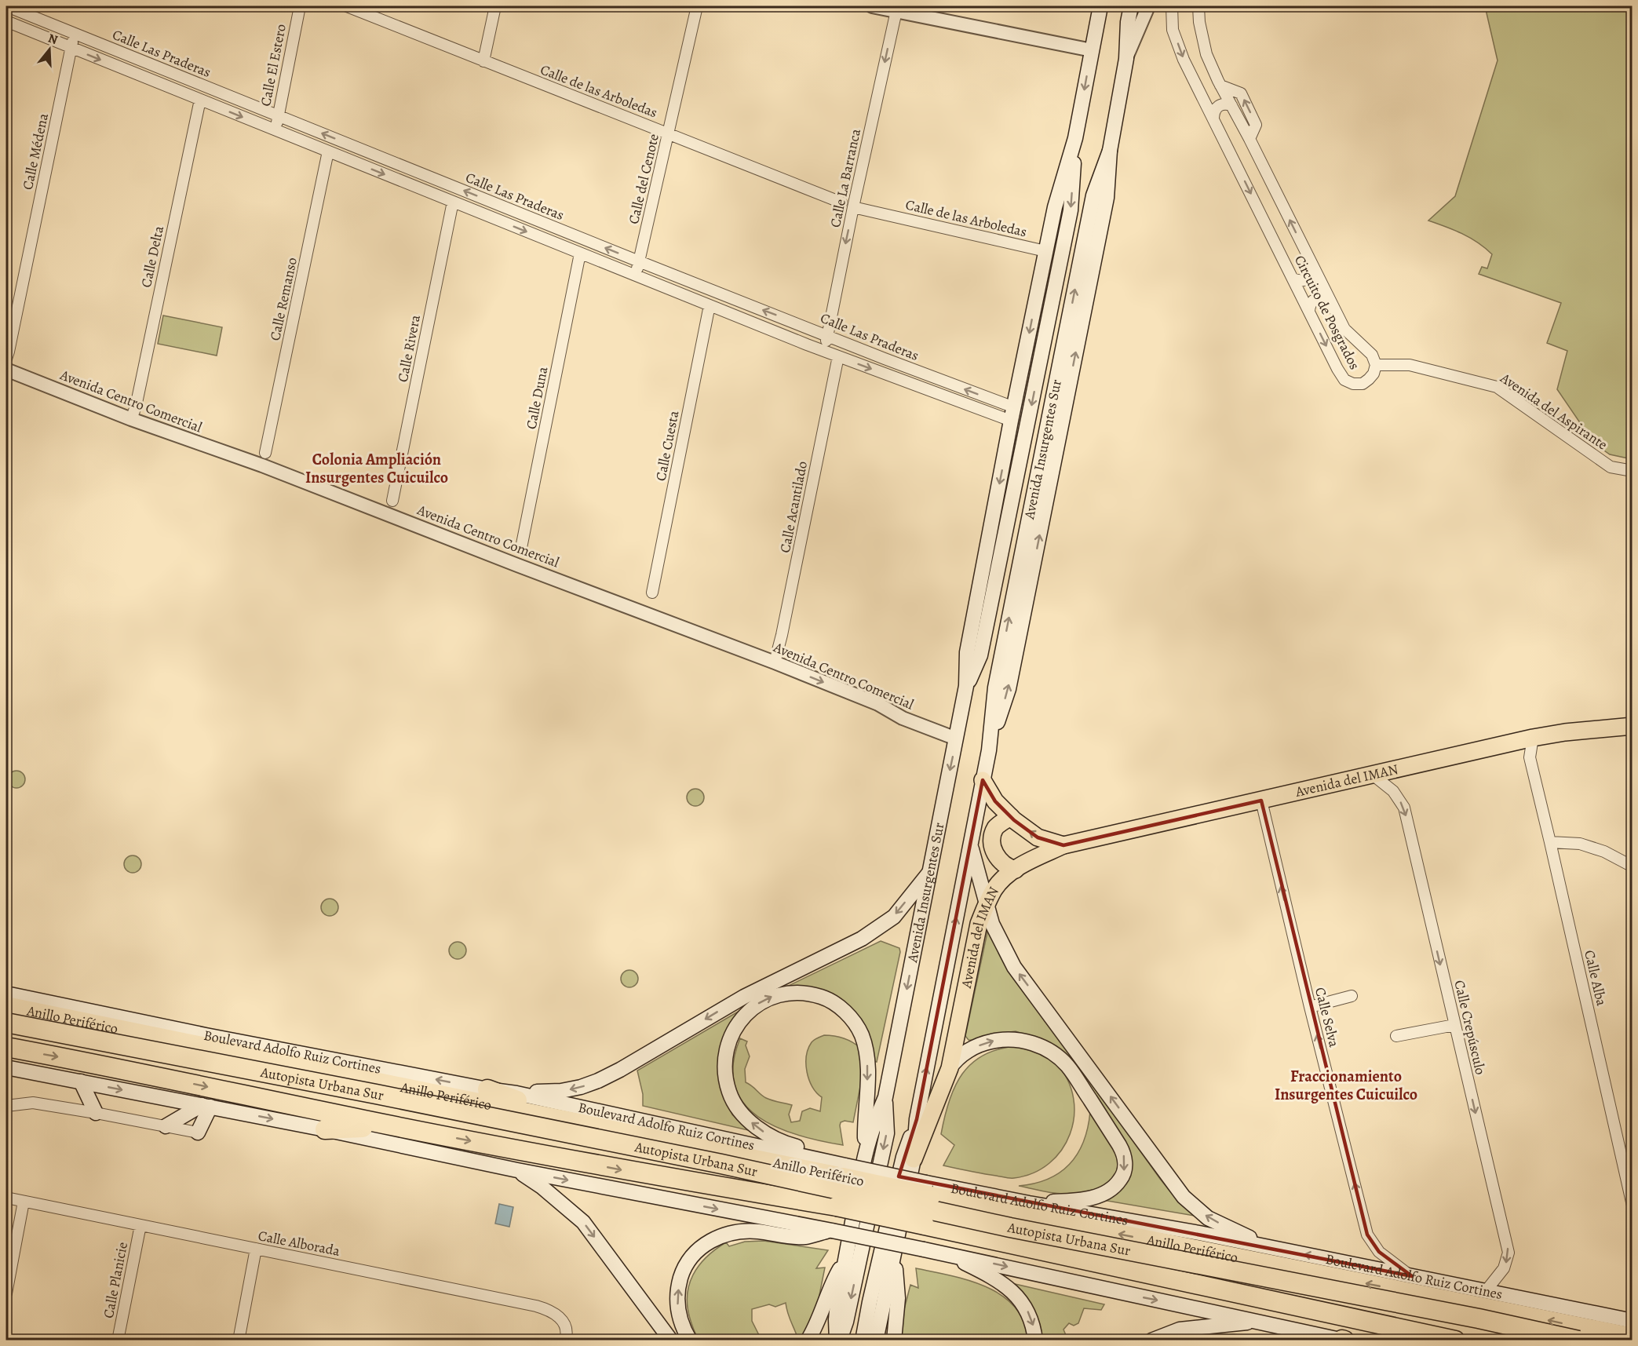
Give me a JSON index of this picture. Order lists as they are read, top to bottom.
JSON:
{
  "streets": {
    "highway": ["Anillo Periférico", "Autopista Urbana Sur"],
    "main road": ["Avenida Insurgentes Sur", "Avenida del IMAN", "Boulevard Adolfo Ruiz Cortines"],
    "street": [
      "Calle Las Praderas",
      "Calle El Estero",
      "Calle de las Arboledas",
      "Calle Médena",
      "Calle La Barranca",
      "Calle del Cenote",
      "Calle Delta",
      "Calle Remanso",
      "Circuito de Posgrados",
      "Calle Rivera",
      "Calle Duna",
      "Avenida Centro Comercial",
      "Avenida del Aspirante",
      "Calle Cuesta",
      "Calle Acantilado",
      "Calle Alba",
      "Calle Selva",
      "Calle Crepúsculo",
      "Calle Alborada",
      "Calle Planicie"
    ]
  },
  "crossings": [
    ["Calle Las Praderas", "Calle El Estero"],
    ["Calle Las Praderas", "Calle Médena"],
    ["Calle Las Praderas", "Calle La Barranca"],
    ["Calle Las Praderas", "Calle del Cenote"],
    ["Calle Las Praderas", "Calle Delta"],
    ["Calle Las Praderas", "Calle Remanso"],
    ["Calle Las Praderas", "Calle Rivera"],
    ["Calle Las Praderas", "Calle Duna"],
    ["Calle Las Praderas", "Calle Cuesta"],
    ["Calle Las Praderas", "Avenida Insurgentes Sur"],
    ["Calle Las Praderas", "Calle Acantilado"],
    ["Calle de las Arboledas", "Calle La Barranca"],
    ["Calle de las Arboledas", "Calle del Cenote"],
    ["Calle de las Arboledas", "Avenida Insurgentes Sur"],
    ["Calle Delta", "Avenida Centro Comercial"],
    ["Circuito de Posgrados", "Avenida del Aspirante"],
    ["Avenida Centro Comercial", "Avenida Insurgentes Sur"],
    ["Avenida Centro Comercial", "Calle Acantilado"],
    ["Avenida Insurgentes Sur", "Avenida del IMAN"],
    ["Avenida del IMAN", "Calle Alba"],
    ["Avenida del IMAN", "Calle Selva"],
    ["Avenida del IMAN", "Calle Crepúsculo"],
    ["Calle Selva", "Boulevard Adolfo Ruiz Cortines"],
    ["Anillo Periférico", "Boulevard Adolfo Ruiz Cortines"],
    ["Calle Crepúsculo", "Boulevard Adolfo Ruiz Cortines"],
    ["Calle Alborada", "Calle Planicie"]
  ],
  "one_way": ["Calle La Barranca", "Calle Selva", "Calle Crepúsculo"],
  "districts": ["Colonia Ampliación Insurgentes Cuicuilco", "Fraccionamiento Insurgentes Cuicuilco"],
  "north": "top"
}
